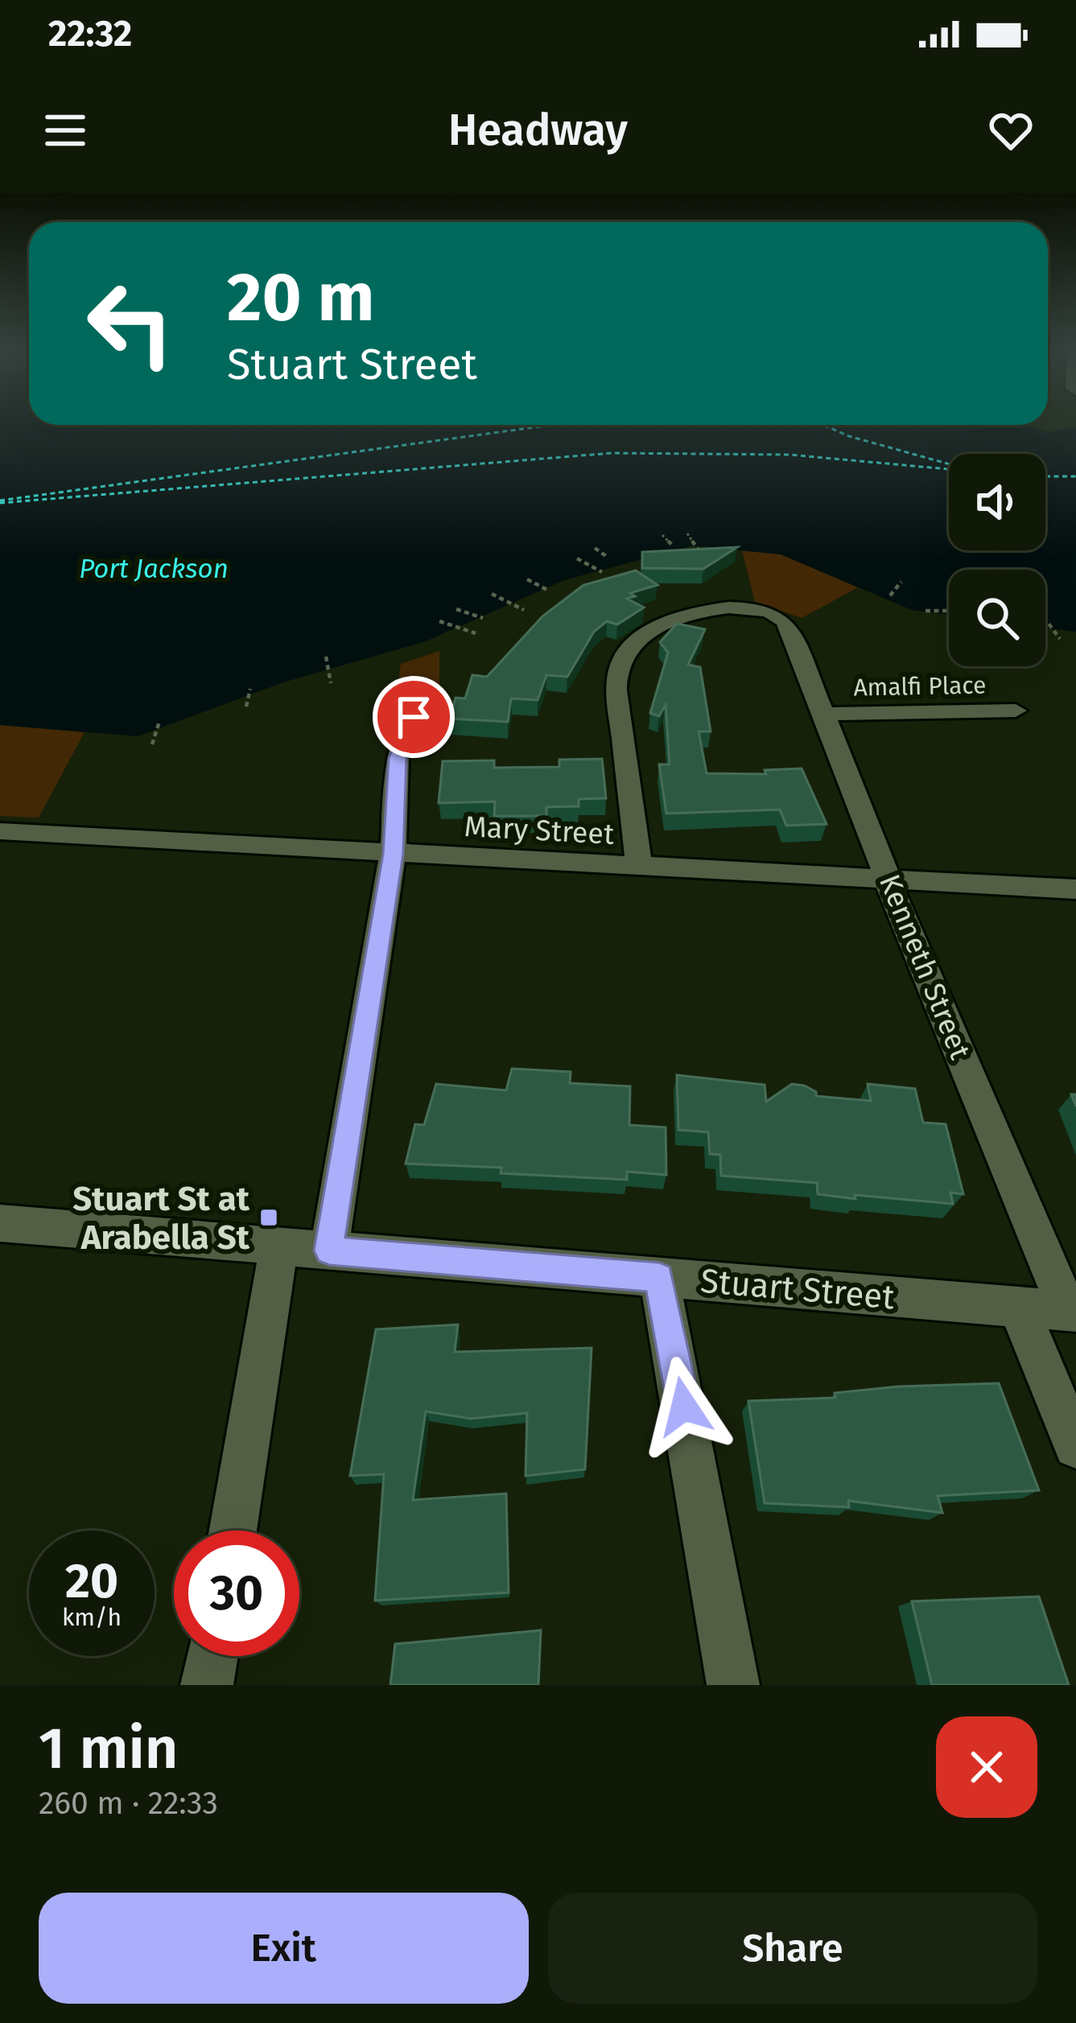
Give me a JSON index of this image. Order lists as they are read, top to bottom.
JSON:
{
  "streets": {
    "street": [
      "Amalfi Place",
      "Mary Street",
      "Kenneth Street",
      "Stuart Street"
    ]
  },
  "crossings": [
    ["Amalfi Place", "Kenneth Street"],
    ["Mary Street", "Kenneth Street"],
    ["Kenneth Street", "Stuart Street"]
  ],
  "water": ["Port Jackson"],
  "places": {
    "transit": ["Stuart St at Arabella St"]
  },
  "page": {
    "status": "22:32",
    "header": "Headway",
    "turn": ["20 m", "Stuart Street"],
    "speed": "20 km/h",
    "limit": "30",
    "heading": ["1 min", "260 m · 22:33"],
    "buttons": ["Exit", "Share"]
  }
}
